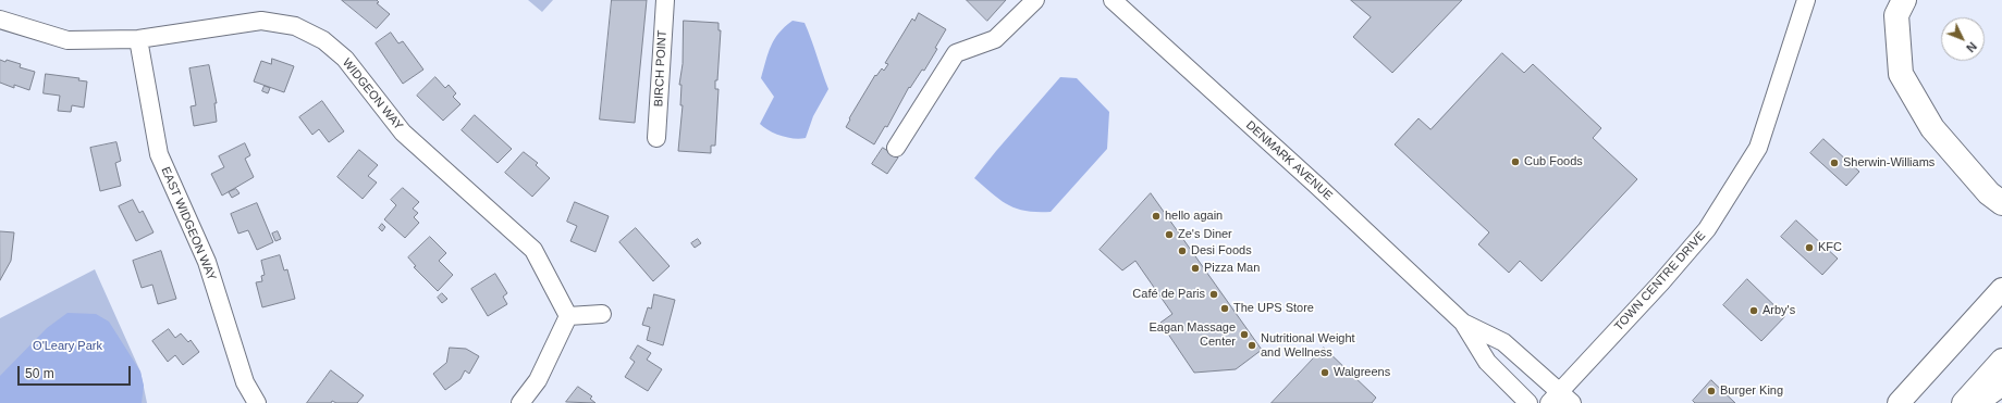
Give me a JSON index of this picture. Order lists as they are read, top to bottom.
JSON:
{
  "streets": {
    "street": [
      "BIRCH POINT",
      "WIDGEON WAY",
      "DENMARK AVENUE",
      "EAST WIDGEON WAY",
      "TOWN CENTRE DRIVE"
    ]
  },
  "crossings": [
    ["WIDGEON WAY", "EAST WIDGEON WAY"],
    ["DENMARK AVENUE", "TOWN CENTRE DRIVE"]
  ],
  "parks": ["O'Leary Park"],
  "places": [
    "Cub Foods",
    "Sherwin-Williams",
    "hello again",
    "Ze's Diner",
    "KFC",
    "Desi Foods",
    "Pizza Man",
    "Café de Paris",
    "The UPS Store",
    "Arby's",
    "Eagan Massage Center",
    "Nutritional Weight and Wellness",
    "Walgreens",
    "Burger King"
  ],
  "scale_bar": "50 m",
  "north": "bottom right"
}
